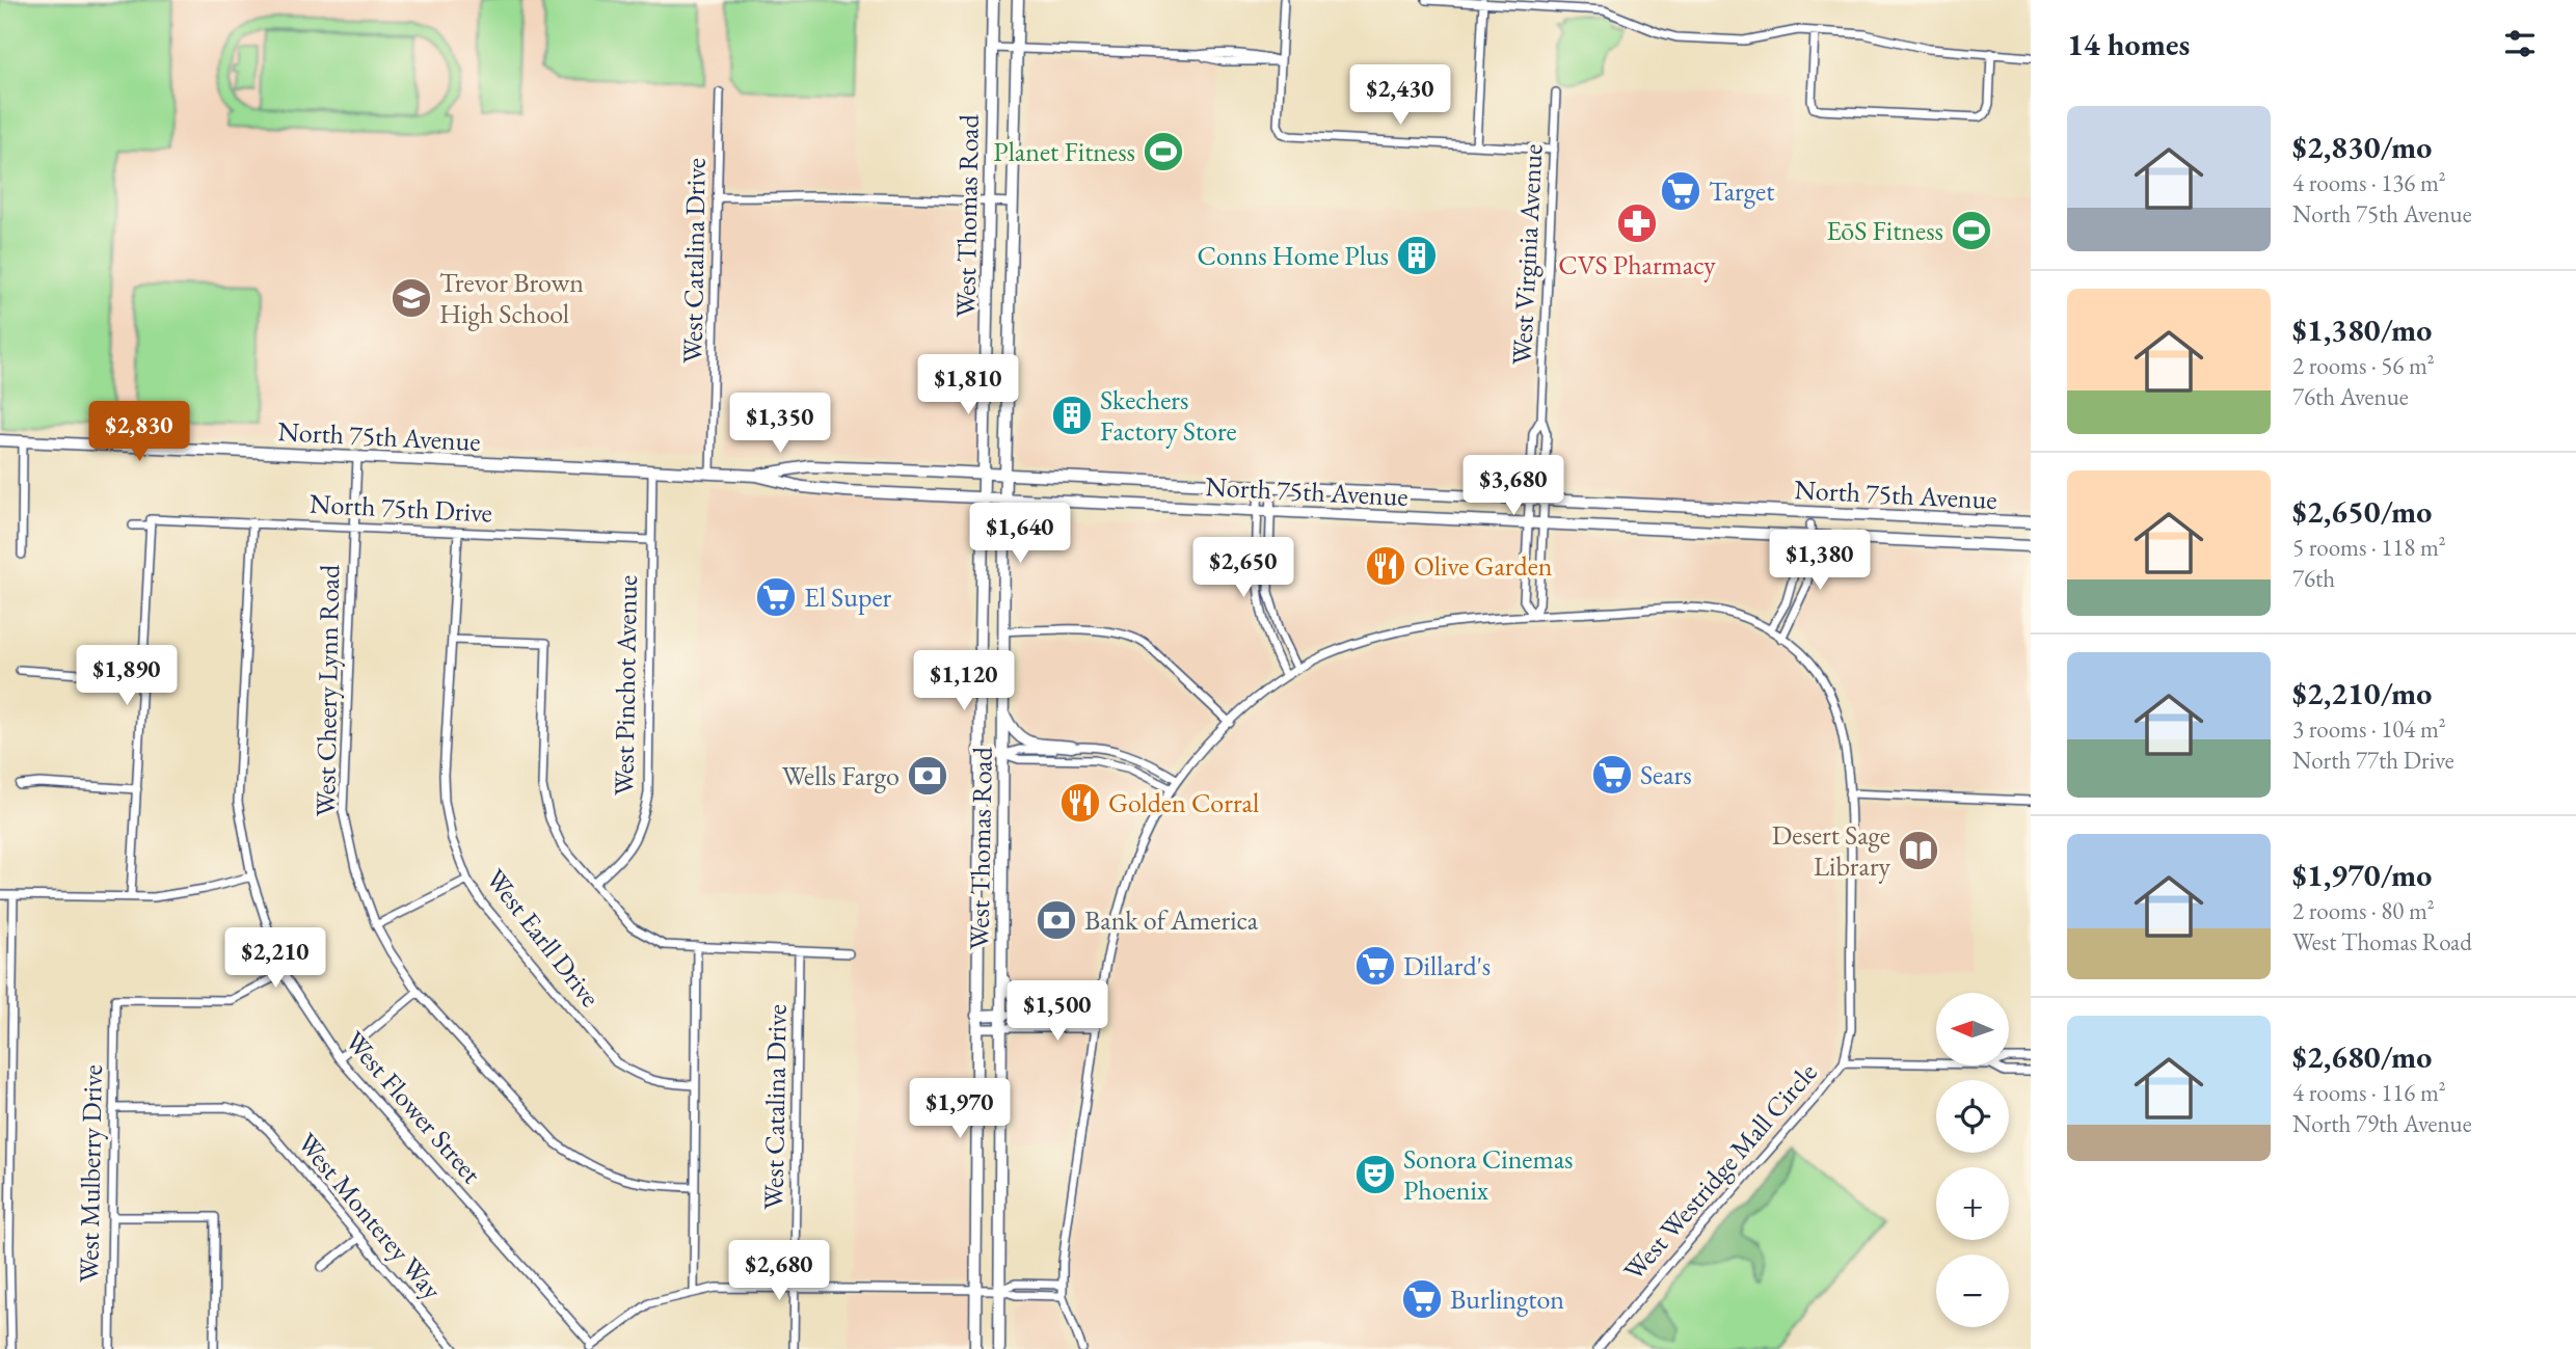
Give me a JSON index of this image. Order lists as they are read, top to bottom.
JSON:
{
  "streets": {
    "main road": ["West Thomas Road", "North 75th Avenue"],
    "street": [
      "West Virginia Avenue",
      "West Catalina Drive",
      "North 75th Drive",
      "West Pinchot Avenue",
      "West Cheery Lynn Road",
      "West Earll Drive",
      "West Flower Street",
      "West Westridge Mall Circle",
      "West Mulberry Drive",
      "West Monterey Way"
    ]
  },
  "crossings": [
    ["West Thomas Road", "North 75th Avenue"],
    ["West Virginia Avenue", "North 75th Avenue"],
    ["West Virginia Avenue", "West Westridge Mall Circle"],
    ["West Catalina Drive", "North 75th Avenue"],
    ["North 75th Avenue", "West Pinchot Avenue"],
    ["North 75th Avenue", "West Cheery Lynn Road"],
    ["North 75th Drive", "West Pinchot Avenue"],
    ["North 75th Drive", "West Cheery Lynn Road"],
    ["North 75th Drive", "West Earll Drive"],
    ["North 75th Drive", "West Flower Street"],
    ["West Flower Street", "West Mulberry Drive"],
    ["West Mulberry Drive", "West Monterey Way"]
  ],
  "places": {
    "sports": ["Planet Fitness", "EōS Fitness"],
    "supermarket": [
      "Target",
      "El Super",
      "Sears",
      "Dillard's",
      "Burlington"
    ],
    "pharmacy": ["CVS Pharmacy"],
    "building": ["Conns Home Plus", "Skechers Factory Store"],
    "school or university": ["Trevor Brown High School"],
    "restaurant": ["Olive Garden", "Golden Corral"],
    "bank": ["Wells Fargo", "Bank of America"],
    "library": ["Desert Sage Library"],
    "theatre": ["Sonora Cinemas Phoenix"]
  },
  "north": "left",
  "page": {
    "heading": "14 homes",
    "price": [
      "$2,430",
      "$1,810",
      "$1,350",
      "$2,830",
      "$3,680",
      "$1,640",
      "$1,380",
      "$2,650",
      "$1,890",
      "$1,120",
      "$2,210",
      "$1,500",
      "$1,970",
      "$2,680"
    ],
    "list": [
      {
        "name": "$2,830/mo",
        "note": "4 rooms · 136 m² · North 75th Avenue"
      },
      {
        "name": "$1,380/mo",
        "note": "2 rooms · 56 m² · 76th Avenue"
      },
      {
        "name": "$2,650/mo",
        "note": "5 rooms · 118 m² · 76th"
      },
      {
        "name": "$2,210/mo",
        "note": "3 rooms · 104 m² · North 77th Drive"
      },
      {
        "name": "$1,970/mo",
        "note": "2 rooms · 80 m² · West Thomas Road"
      },
      {
        "name": "$2,680/mo",
        "note": "4 rooms · 116 m² · North 79th Avenue"
      }
    ],
    "map_buttons": ["+", "−"]
  }
}
